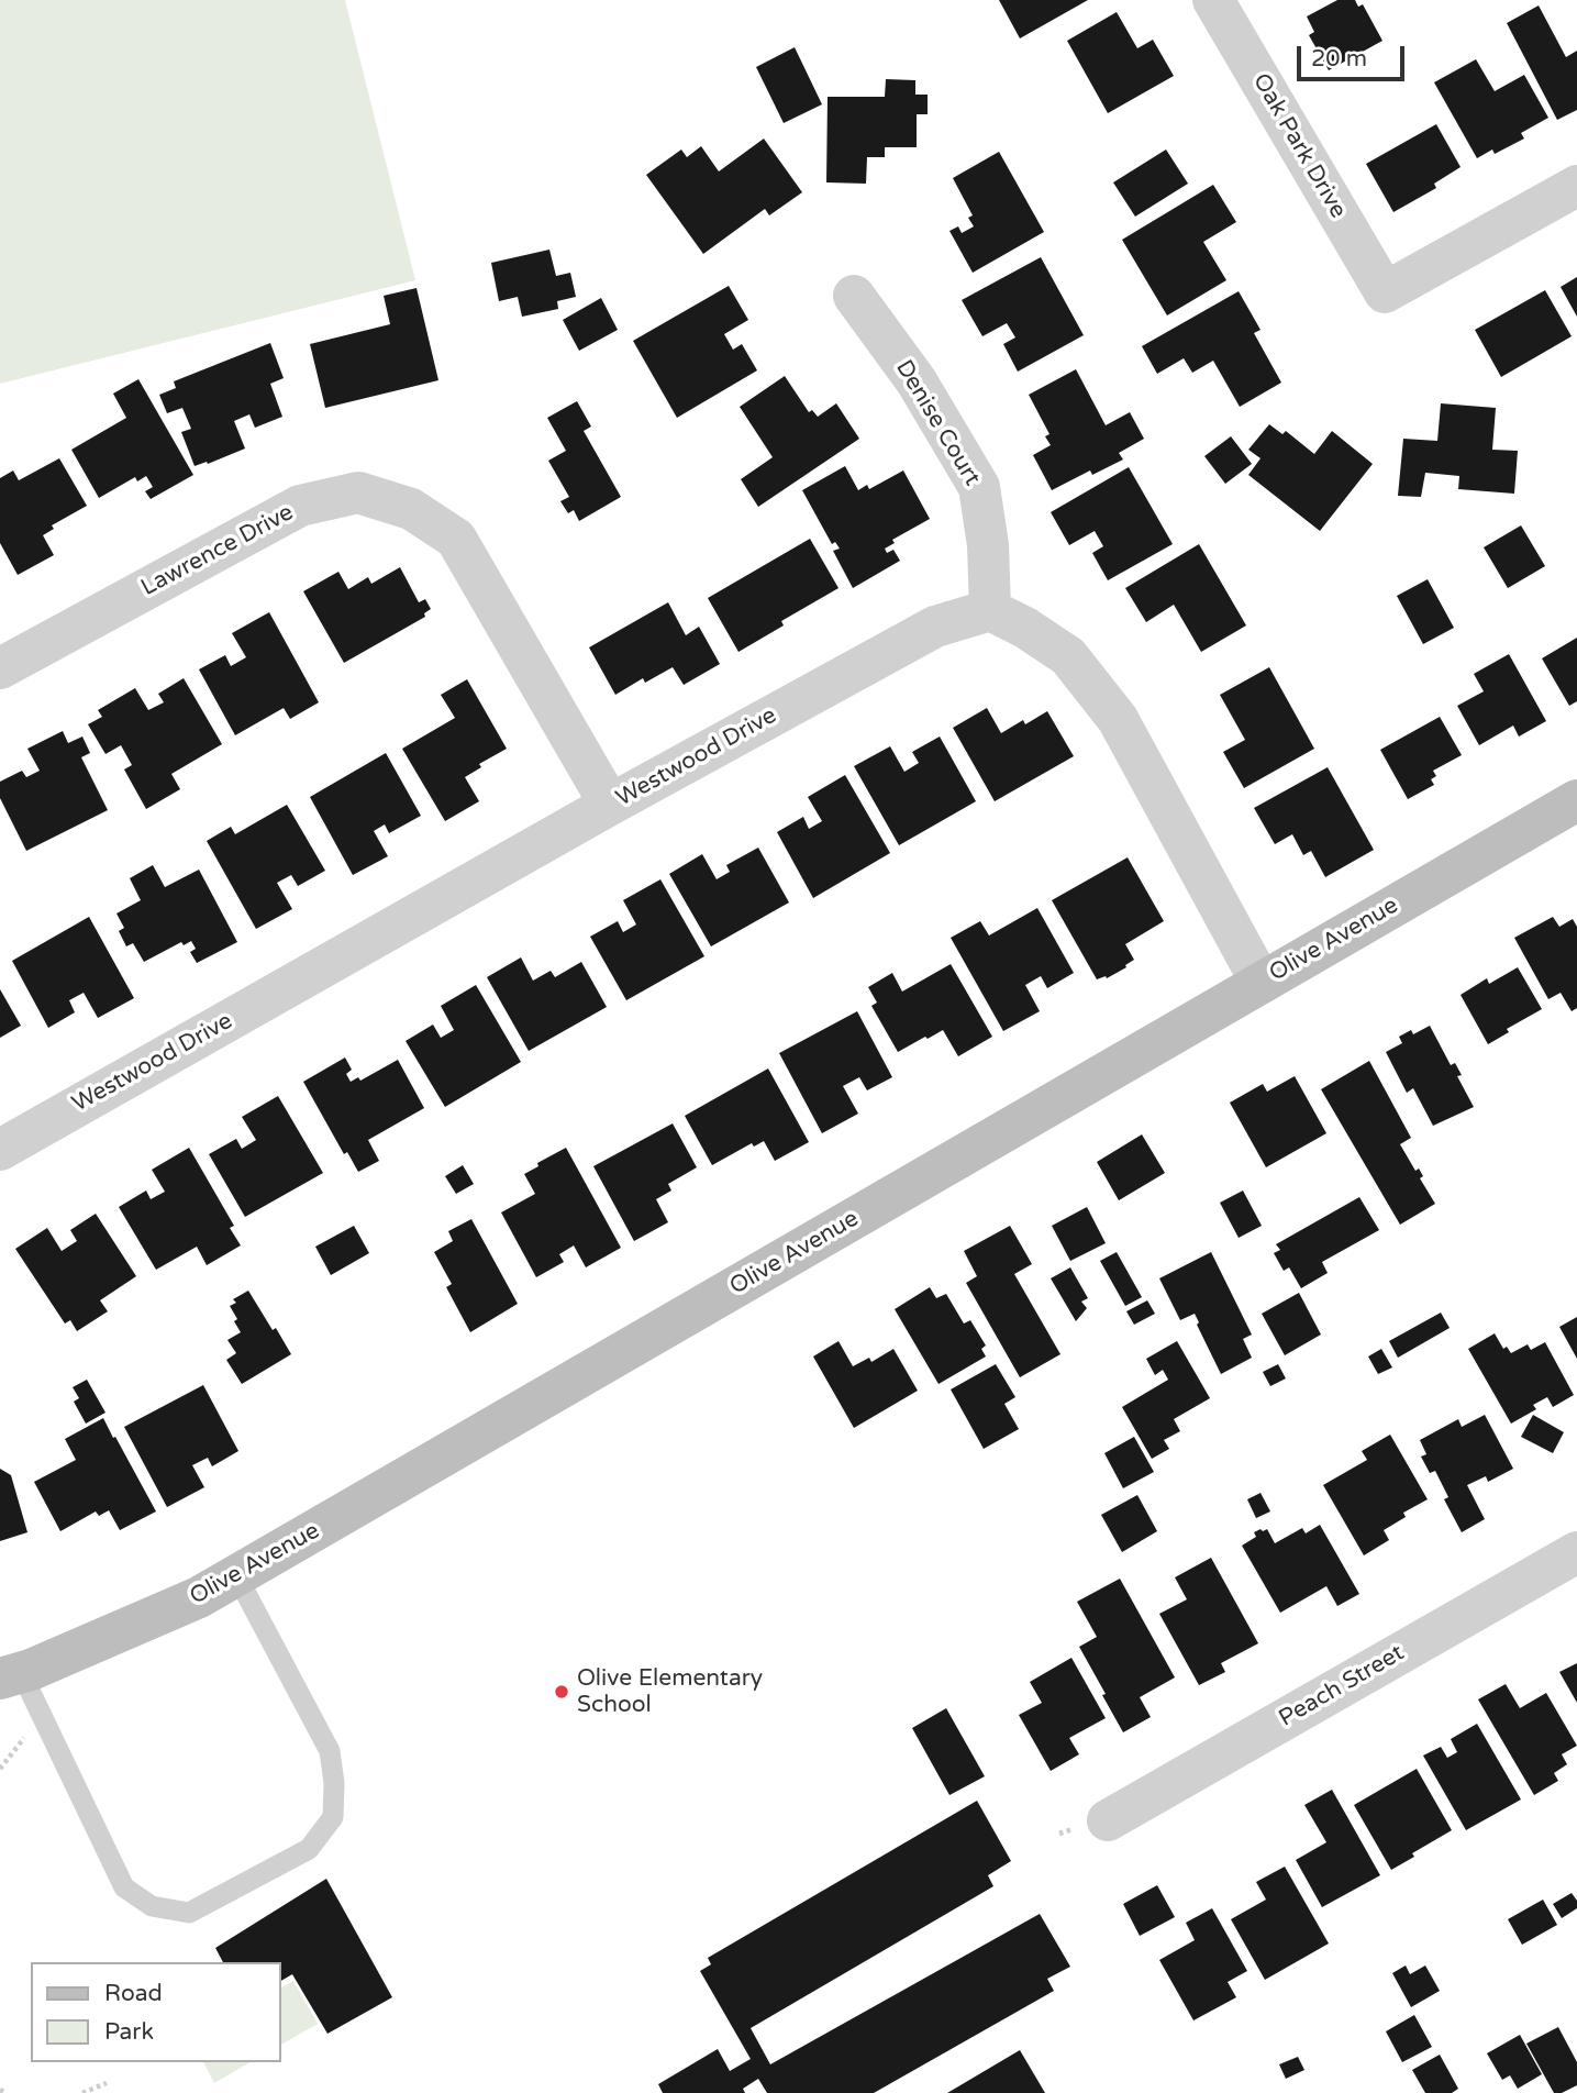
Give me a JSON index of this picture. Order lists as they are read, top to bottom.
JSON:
{
  "streets": {
    "street": [
      "Oak Park Drive",
      "Denise Court",
      "Lawrence Drive",
      "Westwood Drive",
      "Olive Avenue",
      "Peach Street"
    ]
  },
  "crossings": [
    ["Denise Court", "Westwood Drive"],
    ["Lawrence Drive", "Westwood Drive"]
  ],
  "places": ["Olive Elementary School"],
  "legend": ["Road", "Park"],
  "scale_bar": "20 m"
}
